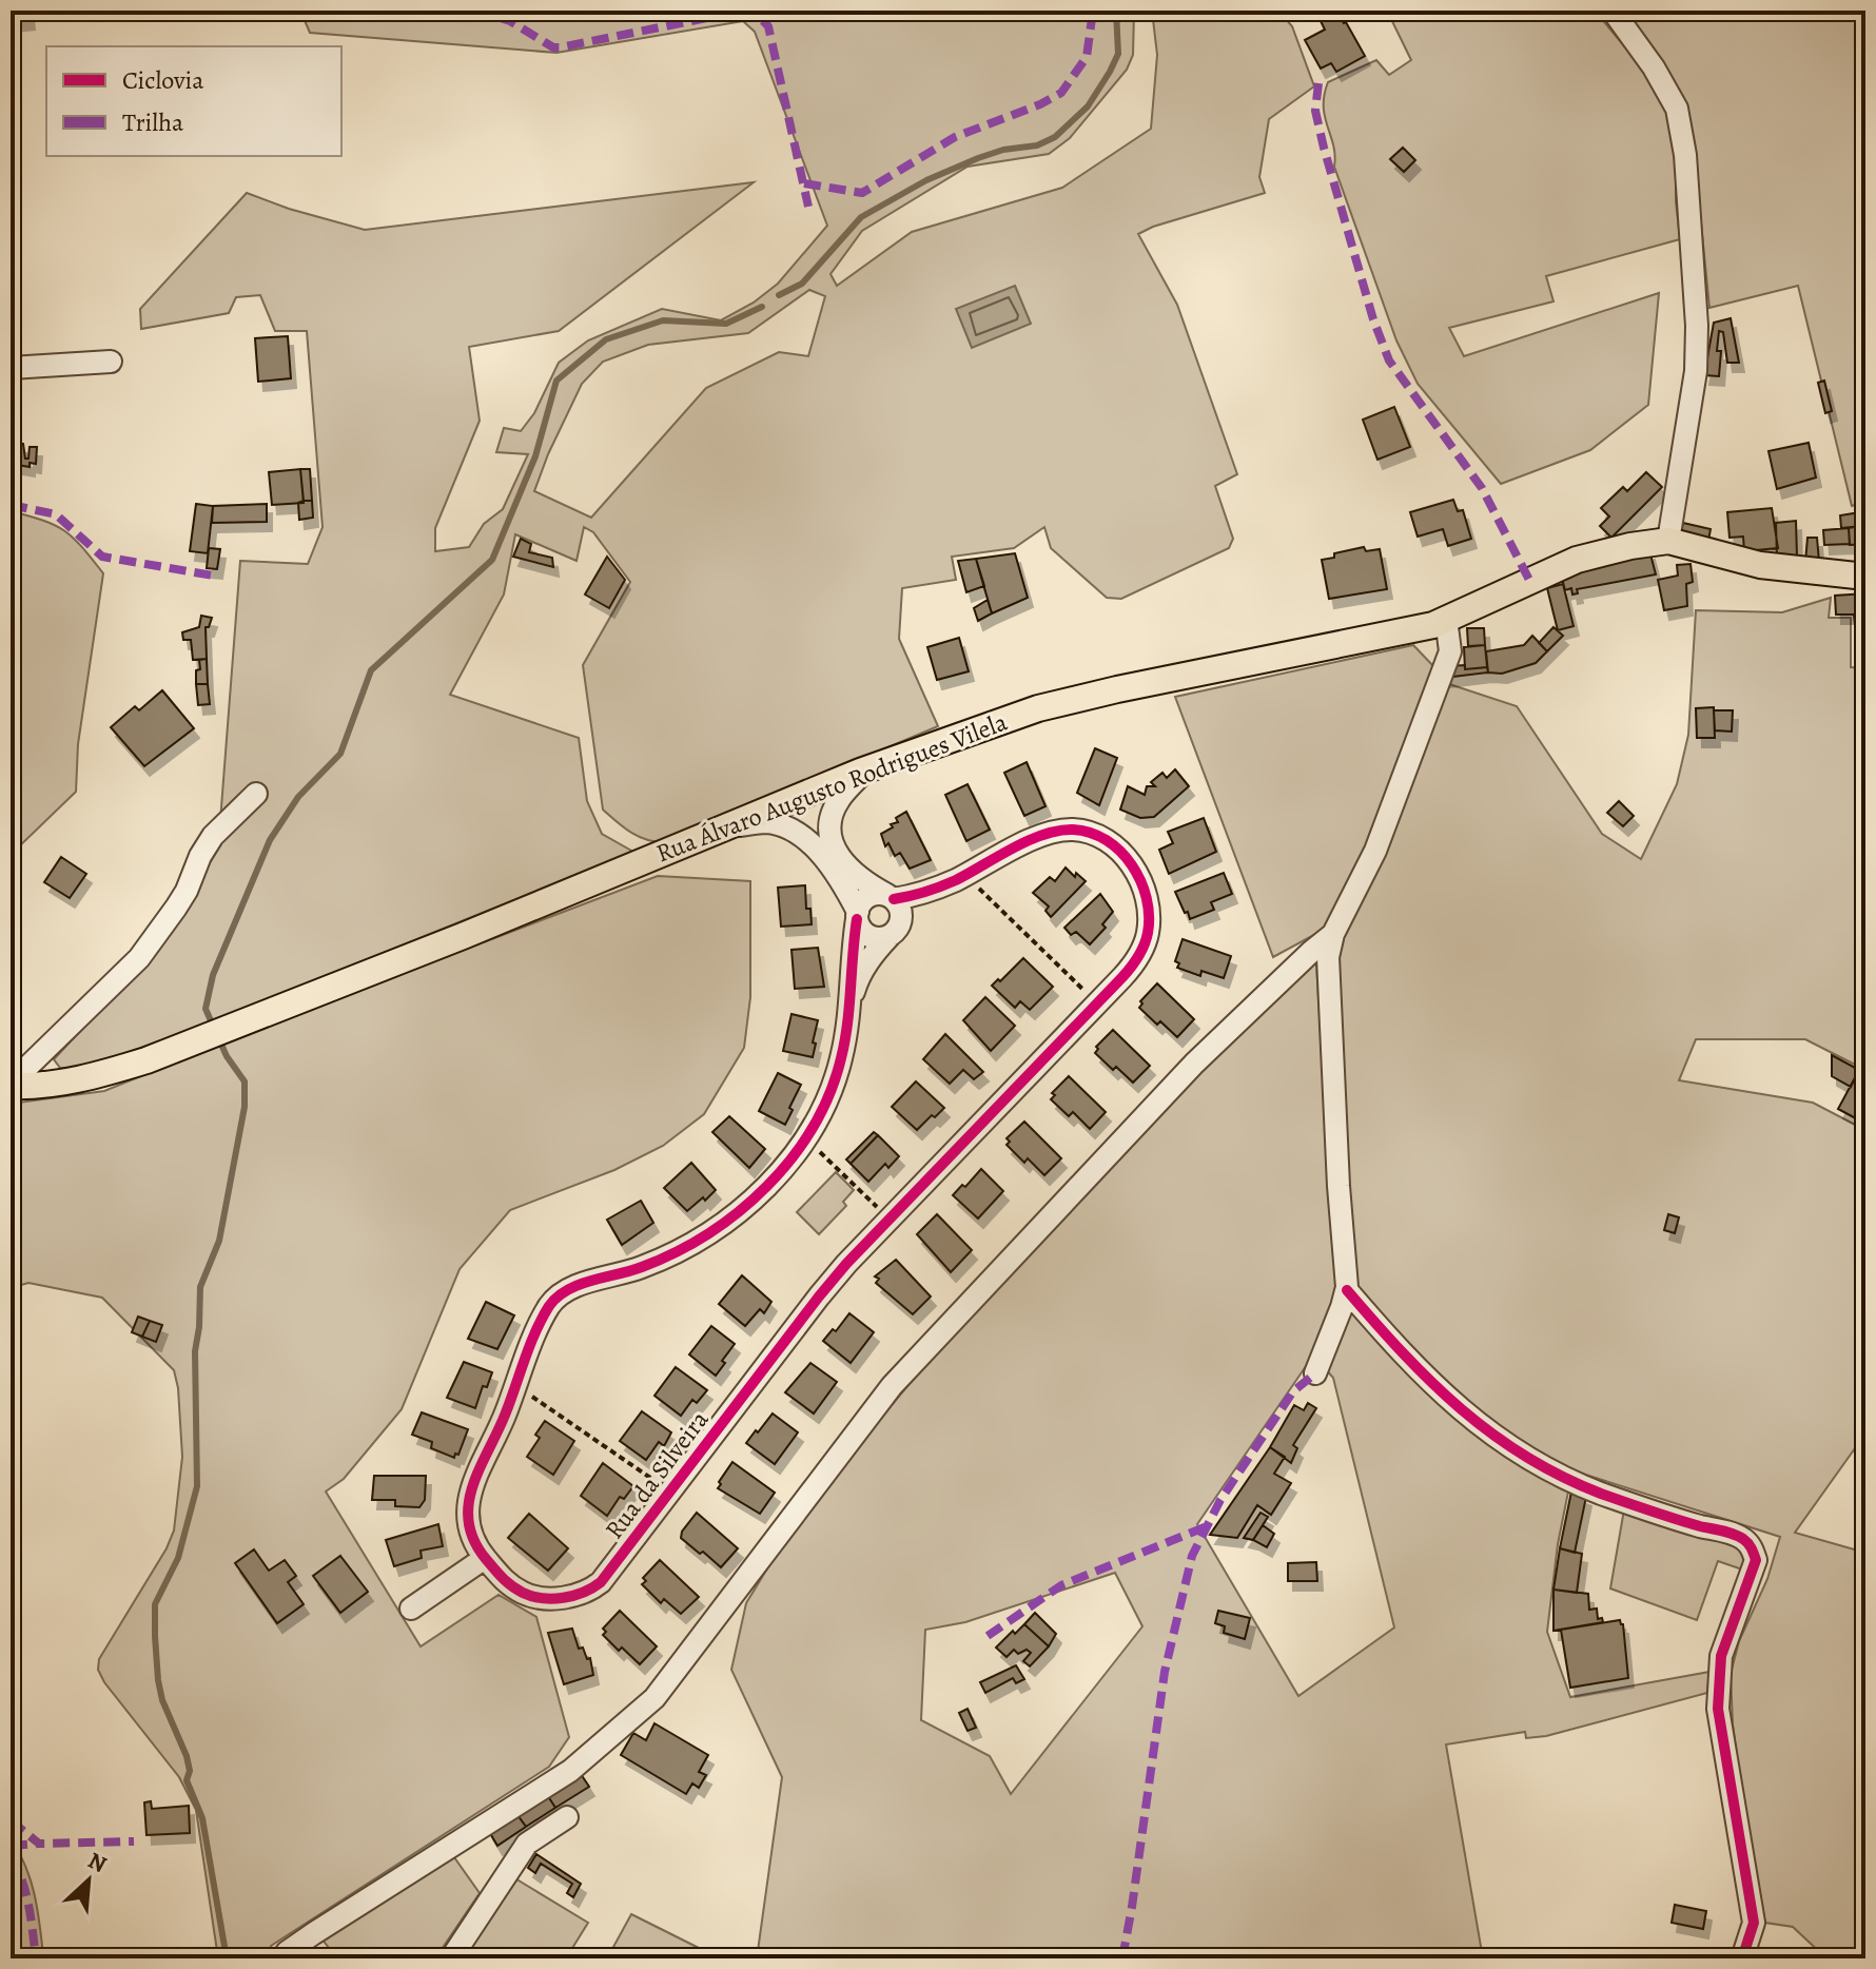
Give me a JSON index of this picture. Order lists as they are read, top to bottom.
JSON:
{
  "streets": {
    "main road": ["Rua Álvaro Augusto Rodrigues Vilela"],
    "street": ["Rua da Silveira"]
  },
  "legend": ["Ciclovia", "Trilha"],
  "north": "top right"
}
